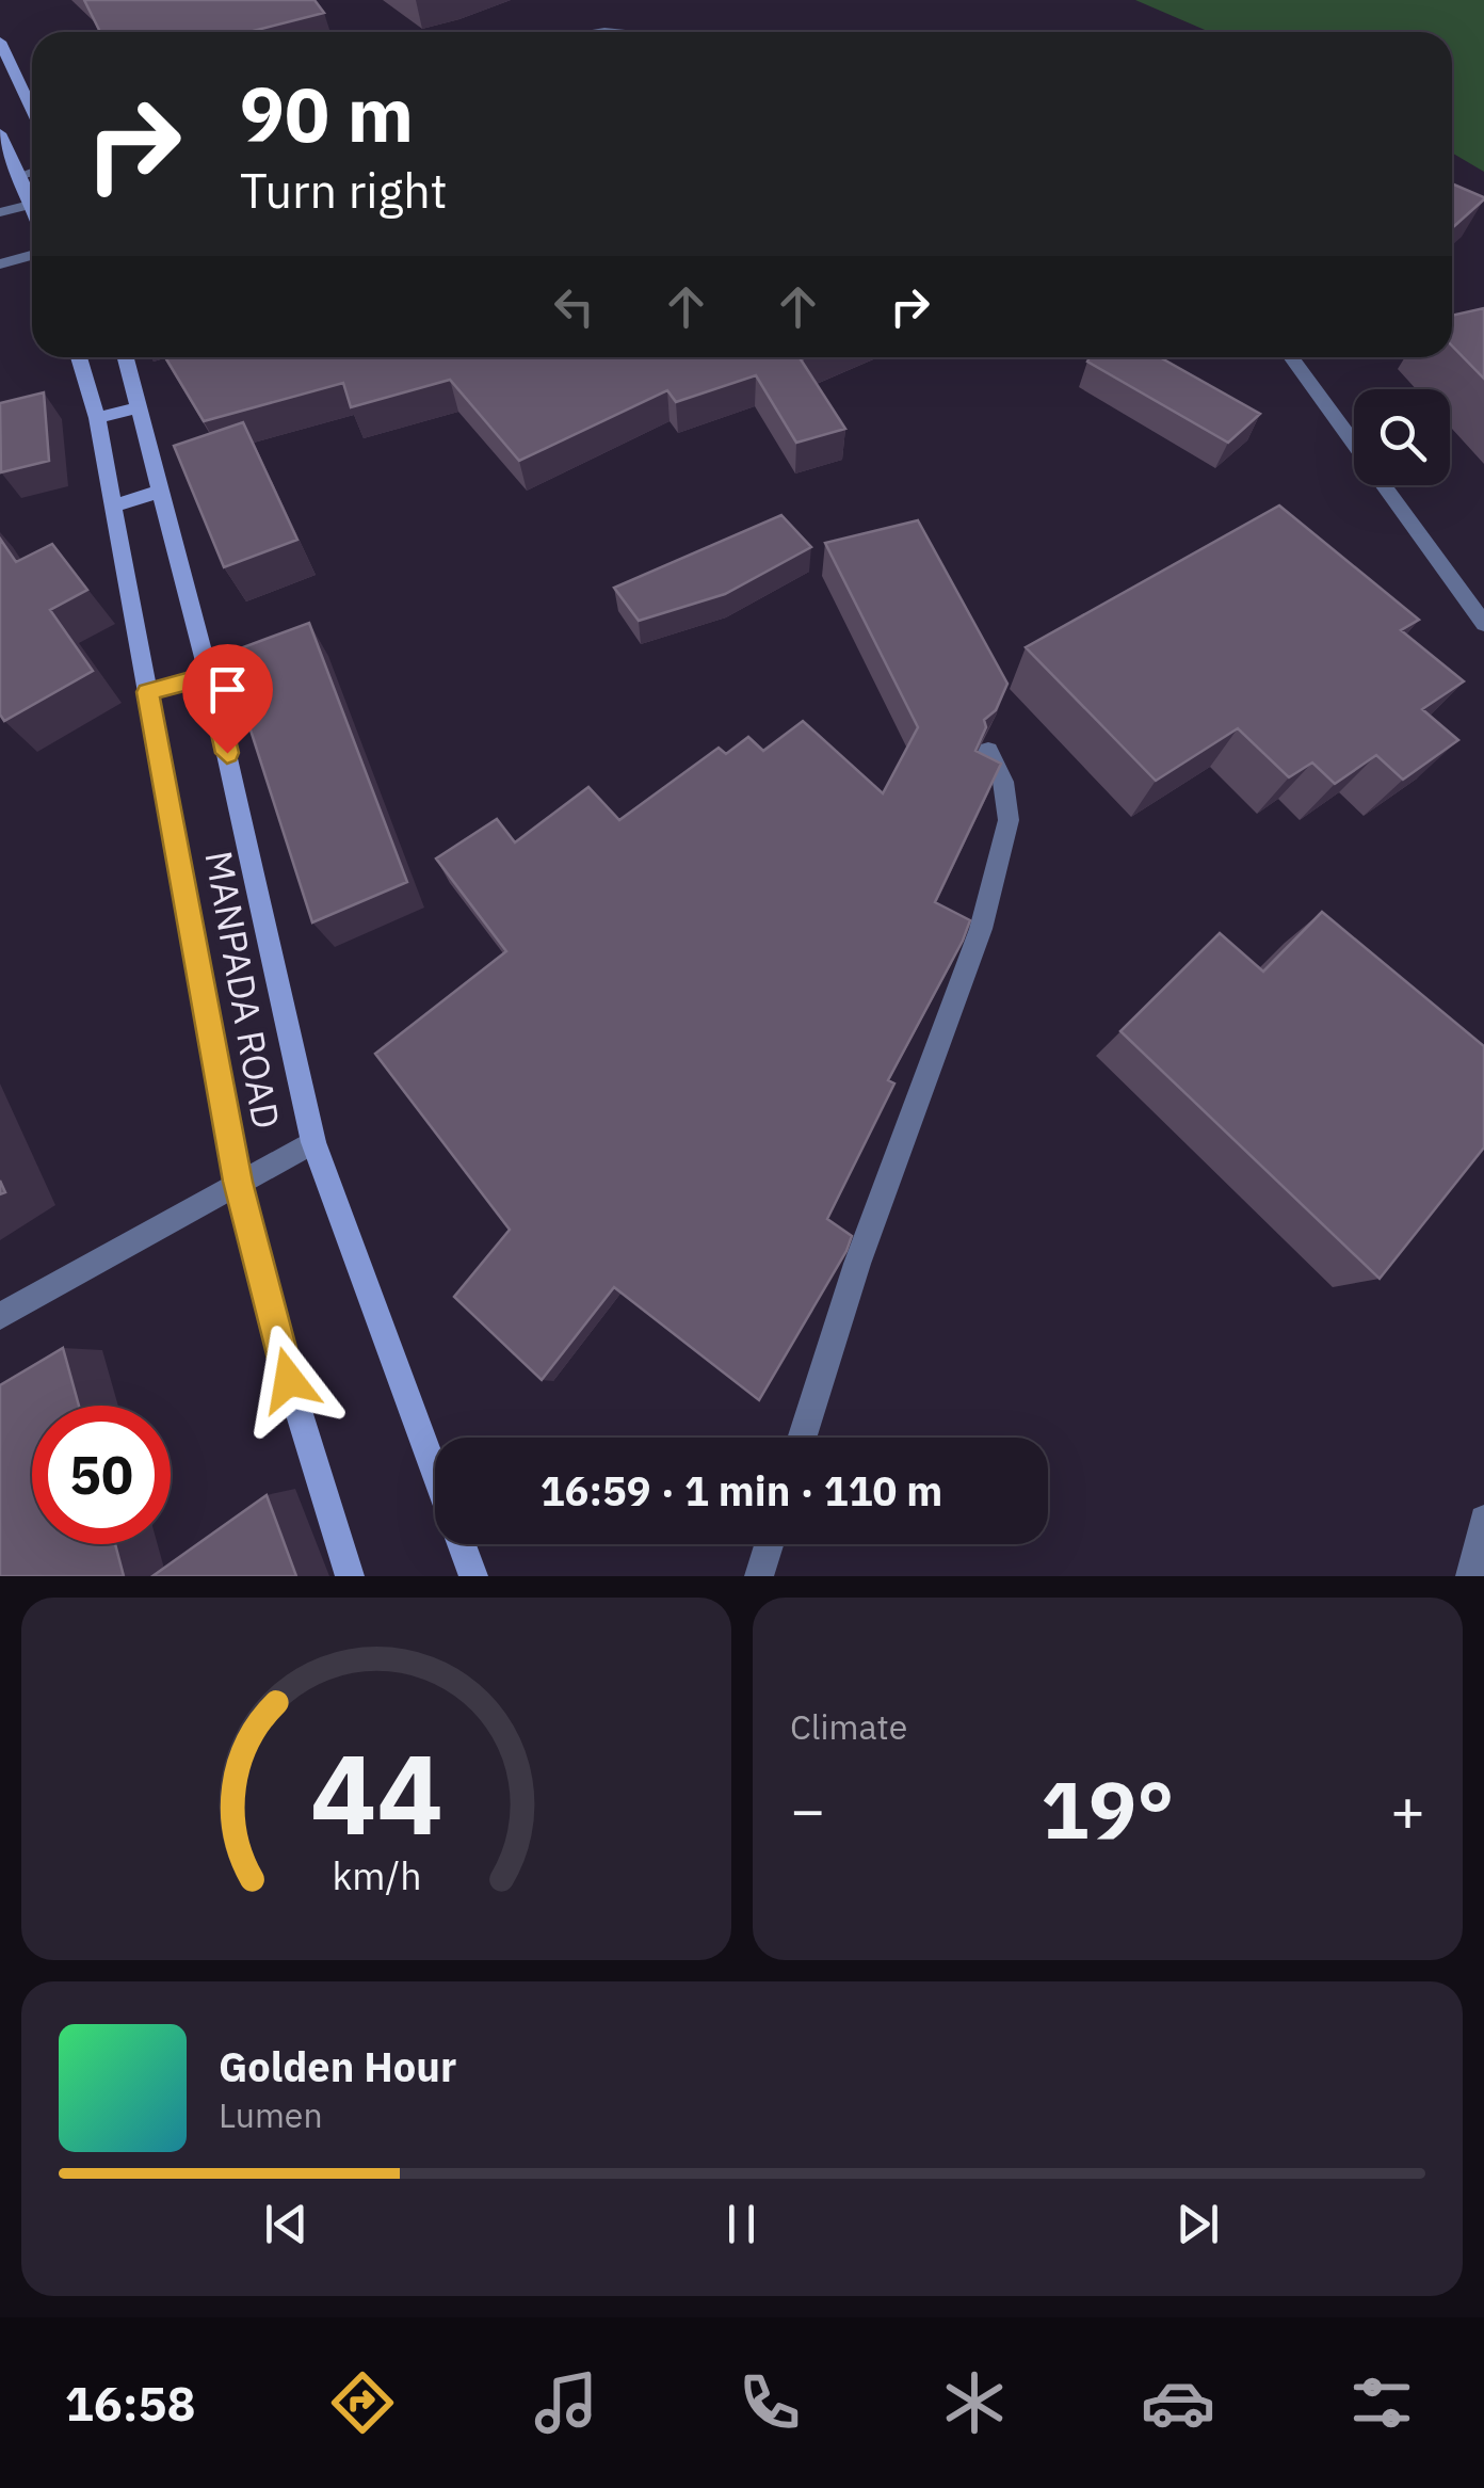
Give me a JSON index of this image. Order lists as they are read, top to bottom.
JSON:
{
  "streets": {
    "main road": ["MANPADA ROAD"]
  },
  "page": {
    "turn": ["90 m", "Turn right"],
    "limit": "50",
    "trip": "16:59 · 1 min · 110 m",
    "tile": "Climate",
    "heat": ["−", "19°", "+"],
    "song": ["Golden Hour", "Lumen"],
    "tabs": "16:58",
    "gauge": ["44", "km/h"]
  }
}
